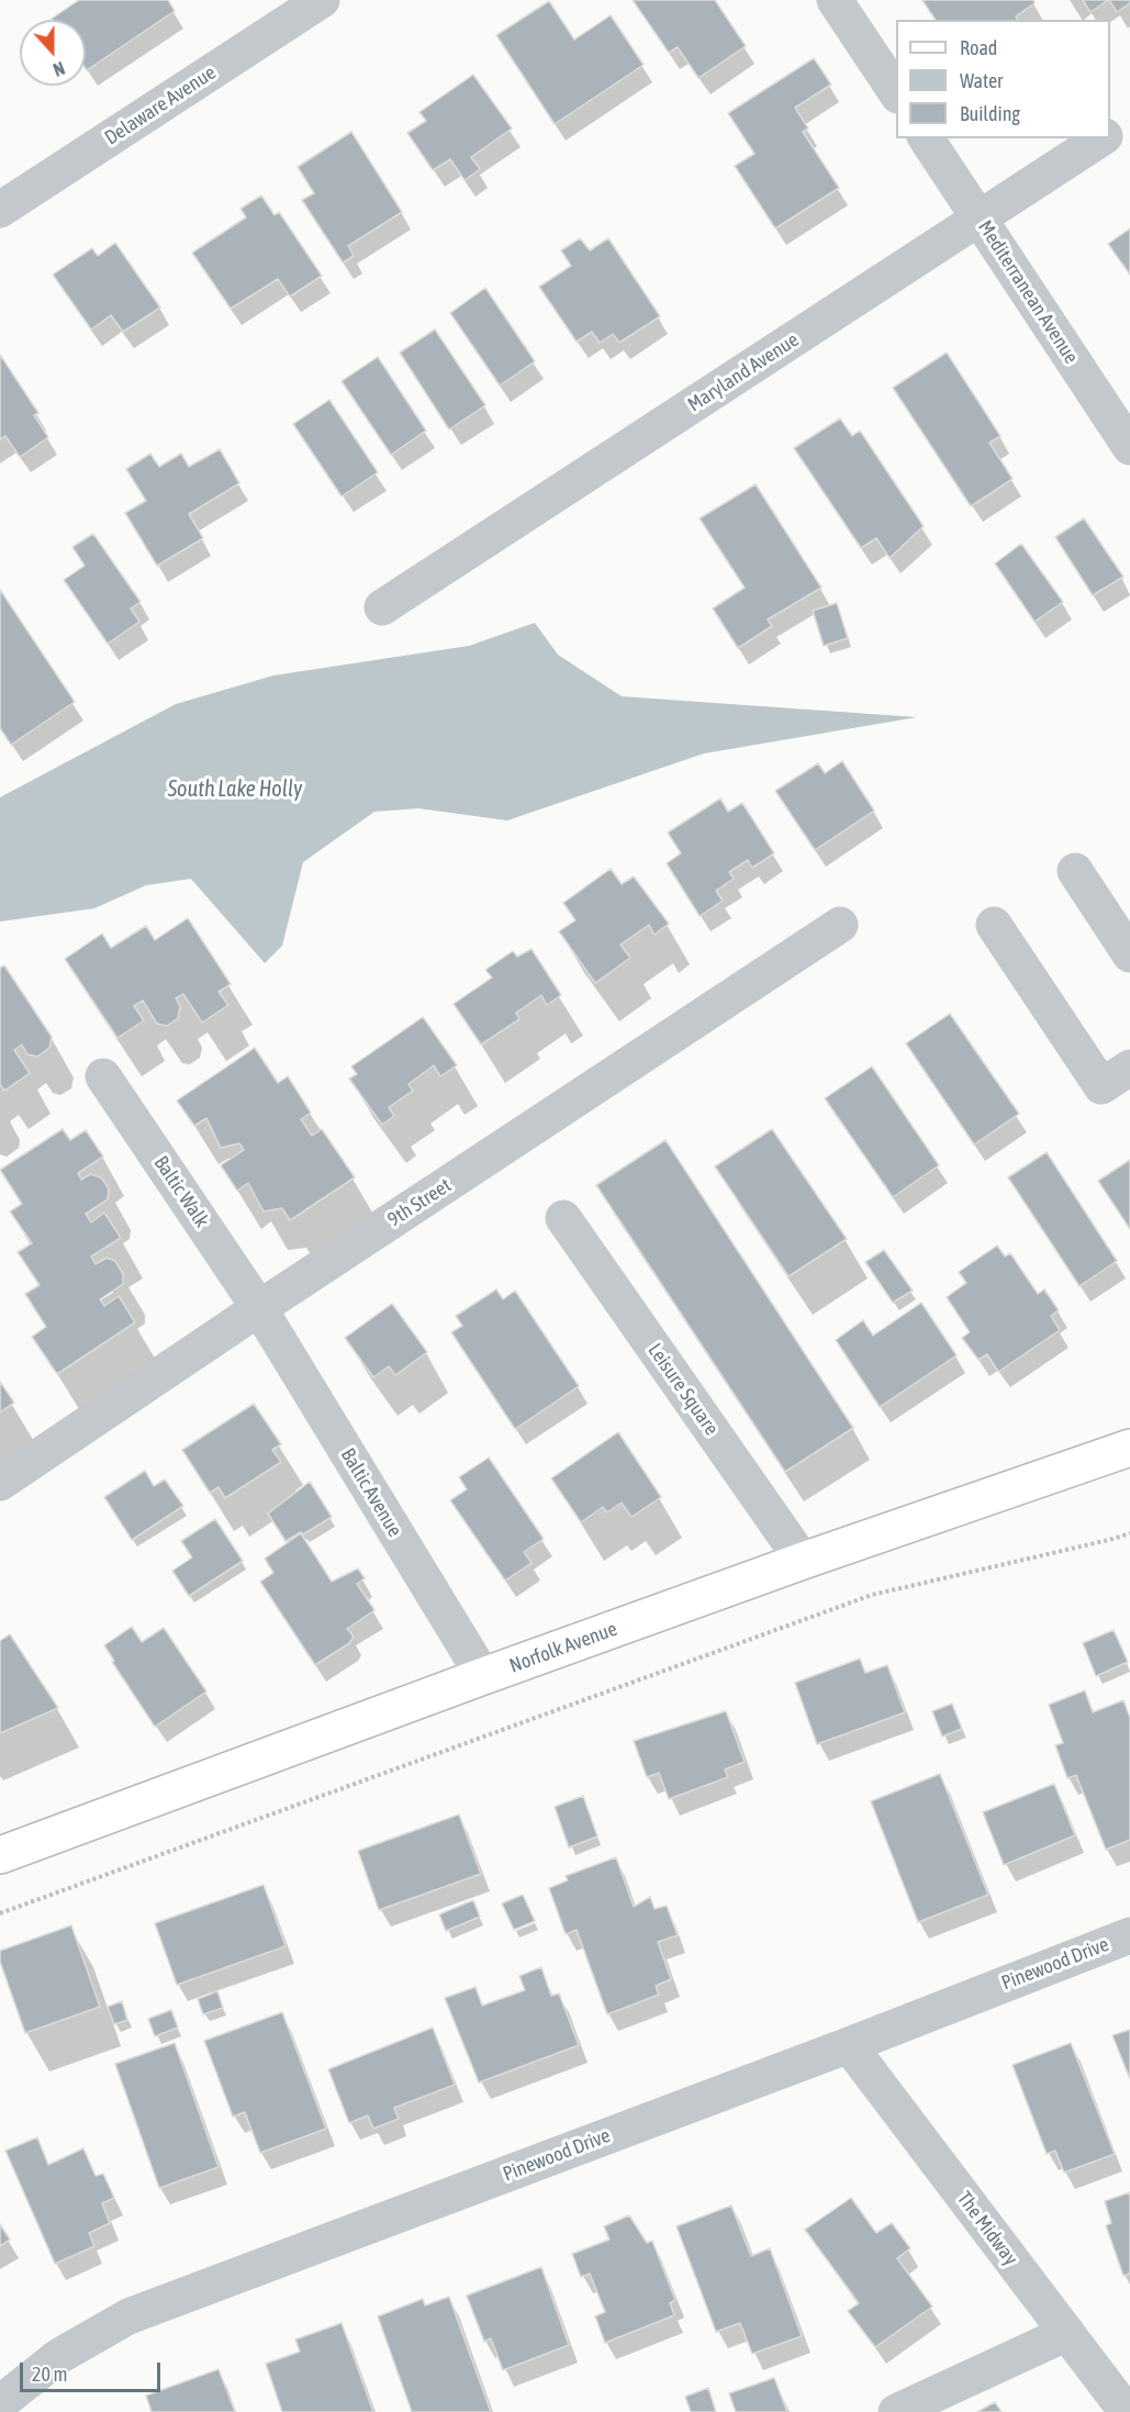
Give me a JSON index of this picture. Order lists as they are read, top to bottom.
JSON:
{
  "streets": {
    "main road": ["Norfolk Avenue"],
    "street": [
      "Delaware Avenue",
      "Mediterranean Avenue",
      "Maryland Avenue",
      "Baltic Walk",
      "9th Street",
      "Leisure Square",
      "Baltic Avenue",
      "Pinewood Drive",
      "The Midway"
    ]
  },
  "crossings": [
    ["Mediterranean Avenue", "Maryland Avenue"],
    ["Baltic Walk", "9th Street"],
    ["Baltic Walk", "Baltic Avenue"],
    ["9th Street", "Baltic Avenue"],
    ["Leisure Square", "Norfolk Avenue"],
    ["Baltic Avenue", "Norfolk Avenue"],
    ["Pinewood Drive", "The Midway"]
  ],
  "water": ["South Lake Holly"],
  "legend": ["Road", "Water", "Building"],
  "scale_bar": "20 m",
  "north": "bottom"
}
